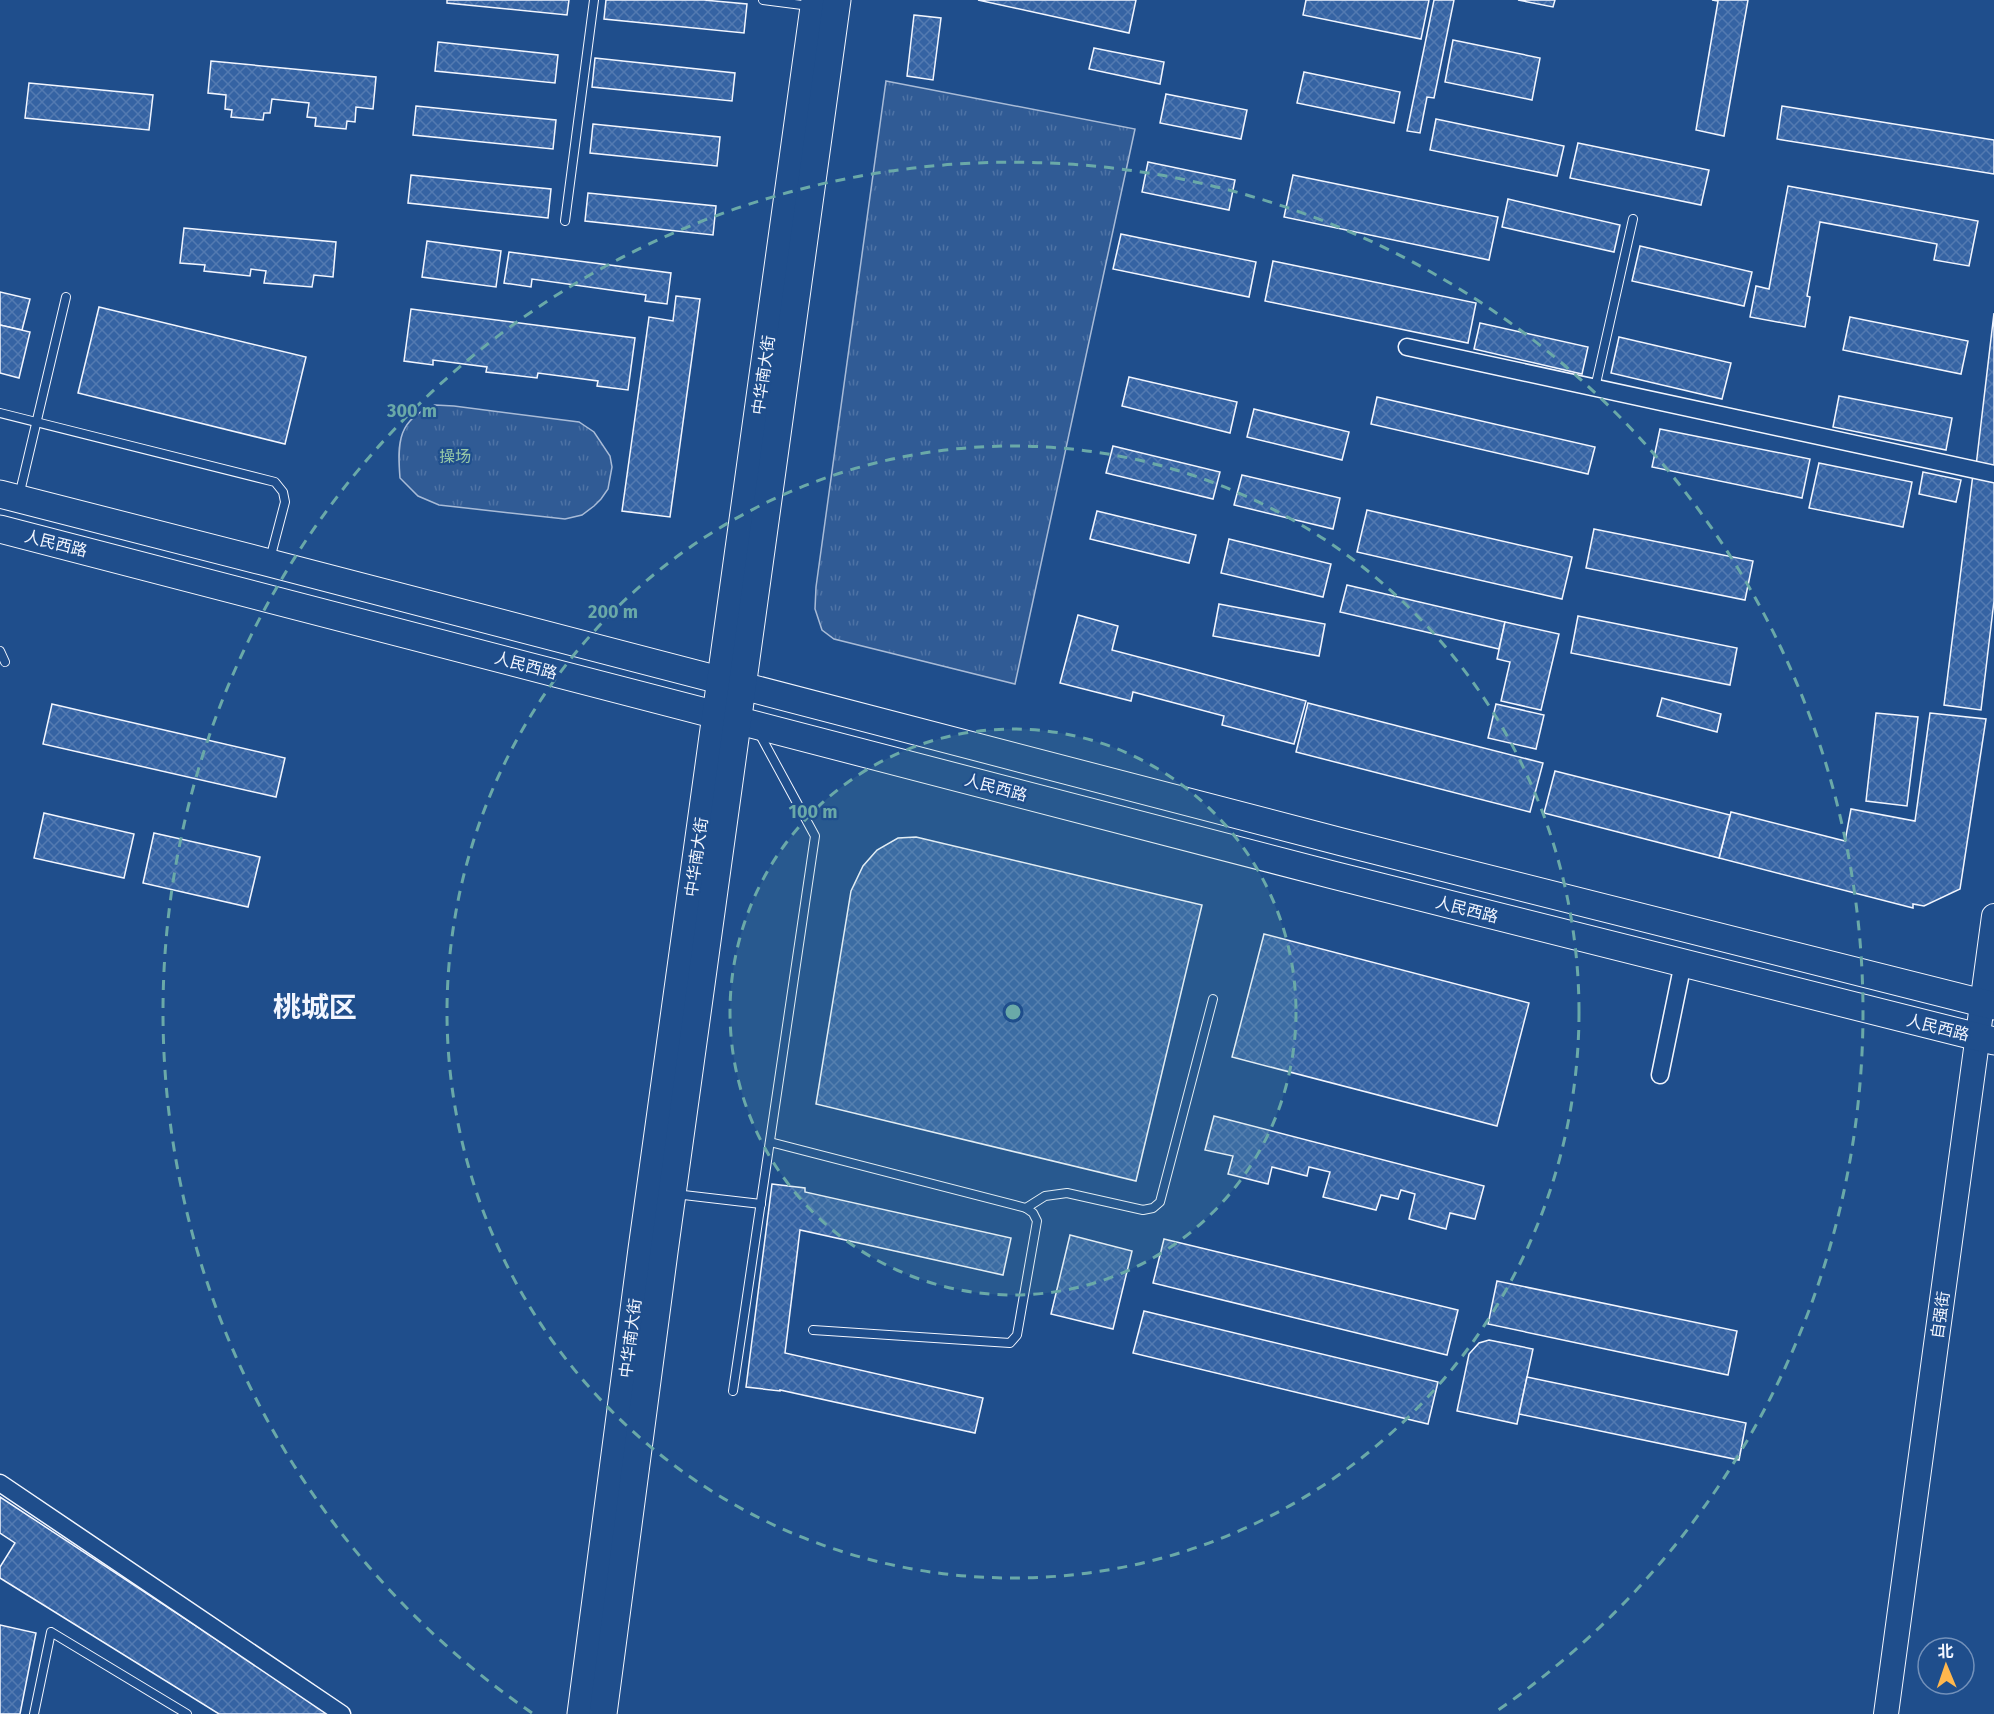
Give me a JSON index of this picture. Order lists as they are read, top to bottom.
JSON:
{
  "streets": {
    "main road": ["中华南大街", "人民西路"],
    "street": ["自强街"]
  },
  "crossings": [
    ["中华南大街", "人民西路"],
    ["人民西路", "自强街"]
  ],
  "districts": ["桃城区"],
  "parks": ["操场"],
  "north": "top",
  "rings": ["300 m", "200 m", "100 m"]
}
